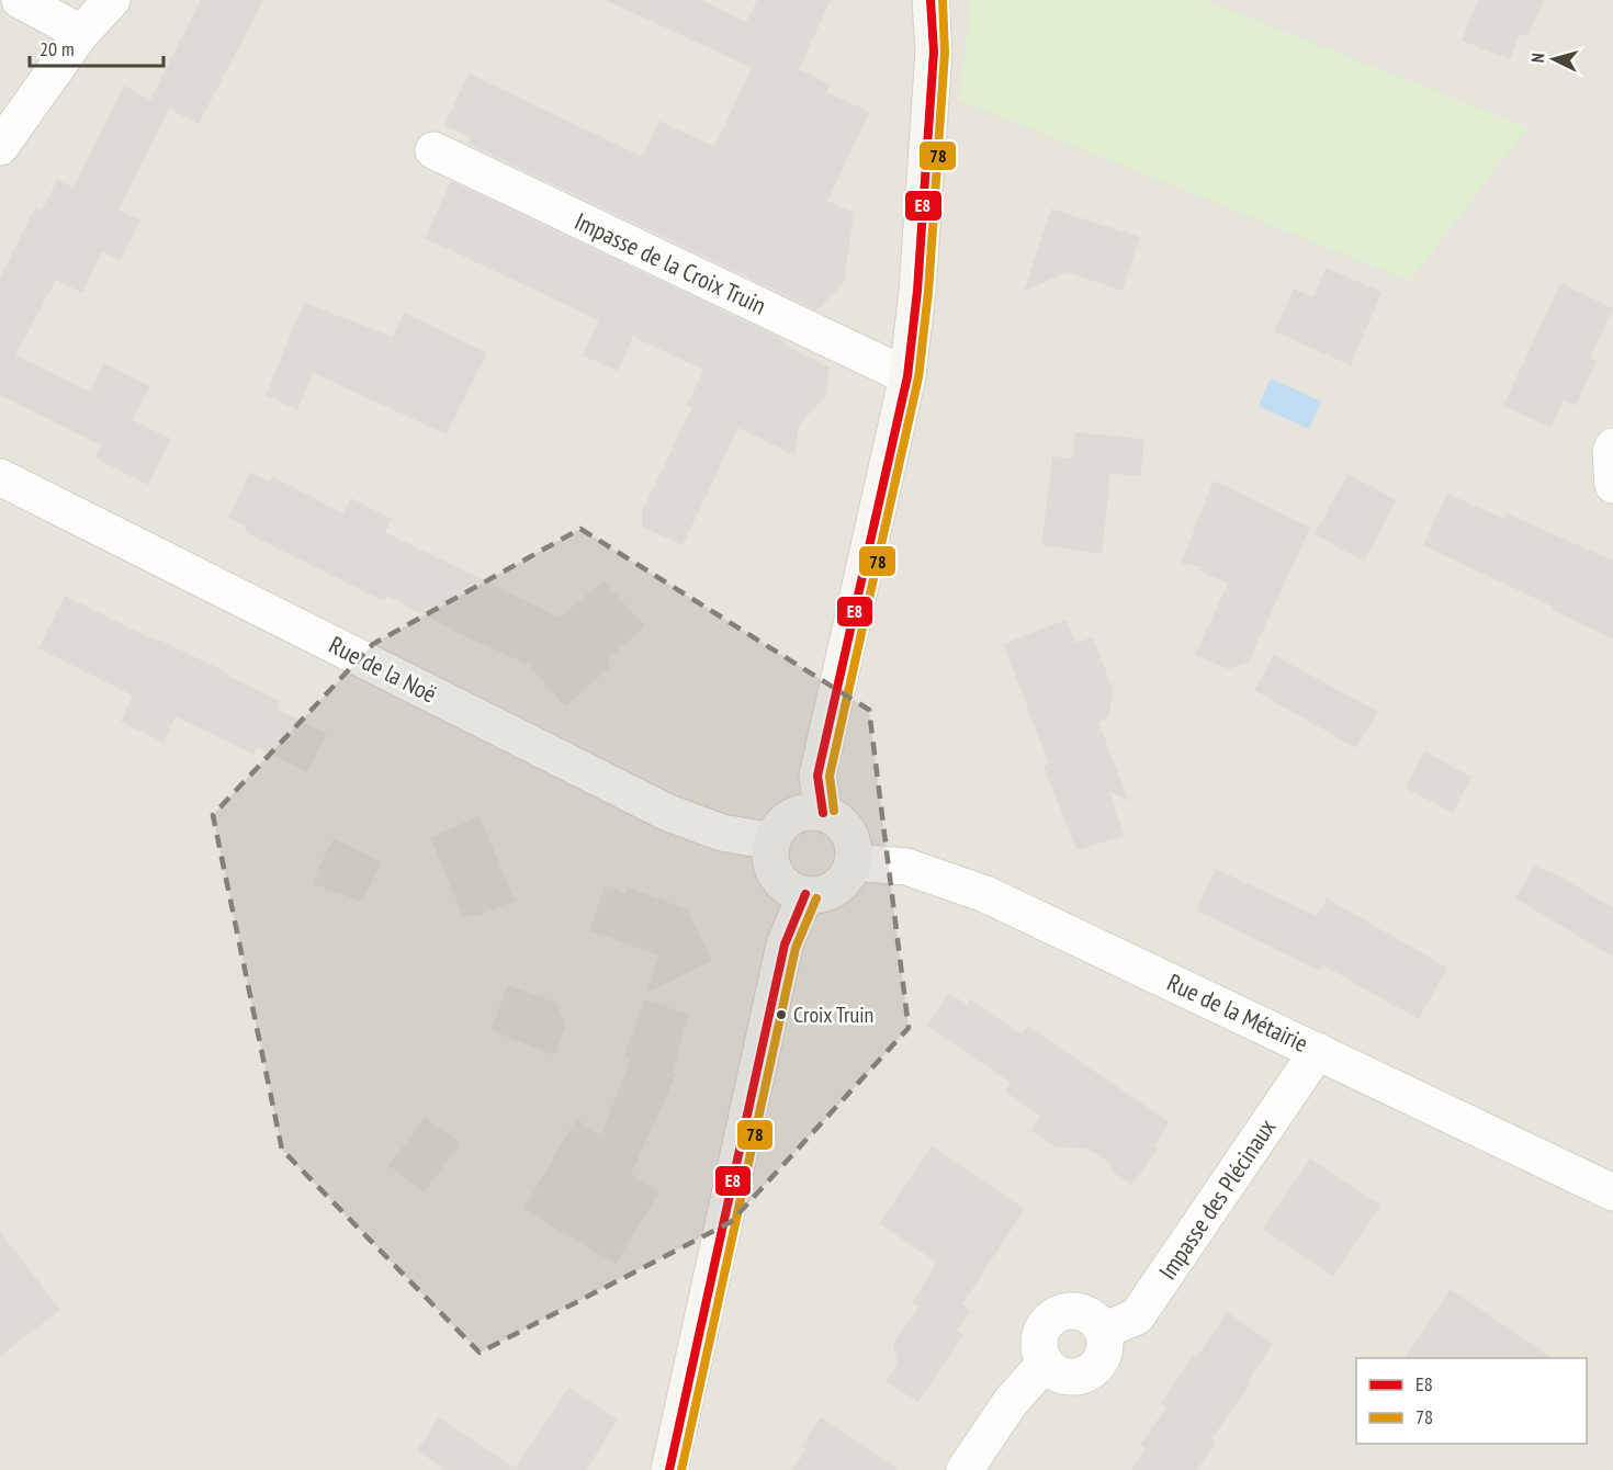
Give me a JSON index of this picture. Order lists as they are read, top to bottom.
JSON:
{
  "streets": {
    "street": [
      "Impasse de la Croix Truin",
      "Rue de la Noë",
      "Rue de la Métairie",
      "Impasse des Plécinaux"
    ]
  },
  "crossings": [
    ["Rue de la Noë", "Rue de la Métairie"],
    ["Rue de la Métairie", "Impasse des Plécinaux"]
  ],
  "places": ["Croix Truin"],
  "lines": ["transit line E8", "transit line 78"],
  "legend": ["E8", "78"],
  "scale_bar": "20 m",
  "north": "left"
}
